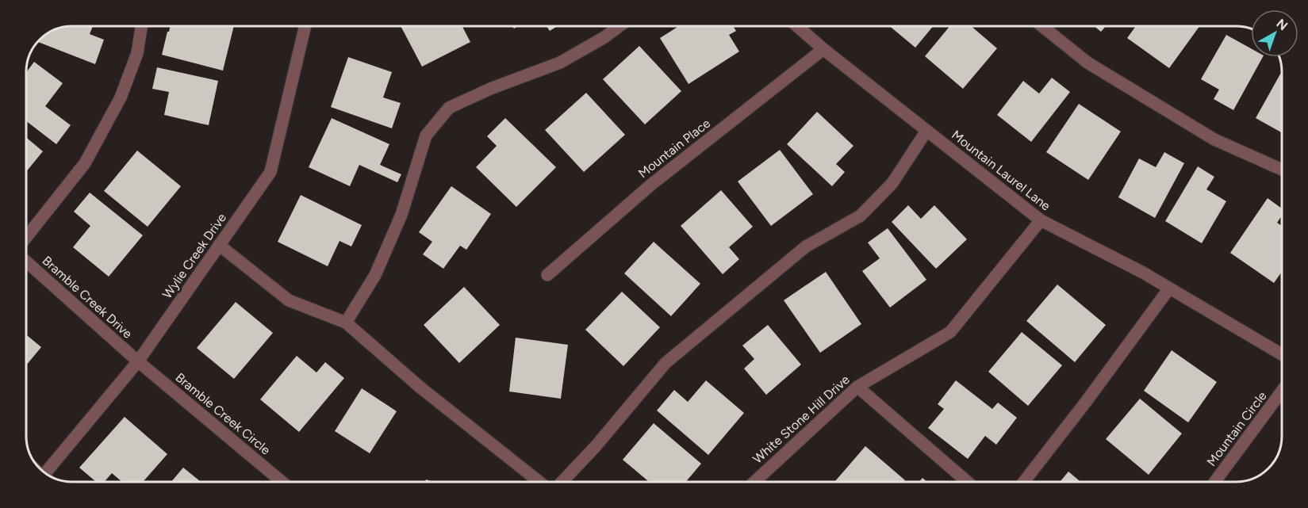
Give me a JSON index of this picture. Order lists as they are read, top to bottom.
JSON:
{
  "streets": {
    "street": [
      "Mountain Place",
      "Mountain Laurel Lane",
      "Wylie Creek Drive",
      "Bramble Creek Drive",
      "Bramble Creek Circle",
      "White Stone Hill Drive",
      "Mountain Circle"
    ]
  },
  "crossings": [
    ["Mountain Place", "Mountain Laurel Lane"],
    ["Mountain Laurel Lane", "White Stone Hill Drive"],
    ["Wylie Creek Drive", "Bramble Creek Drive"],
    ["Wylie Creek Drive", "Bramble Creek Circle"],
    ["Bramble Creek Drive", "Bramble Creek Circle"]
  ],
  "north": "top right"
}
